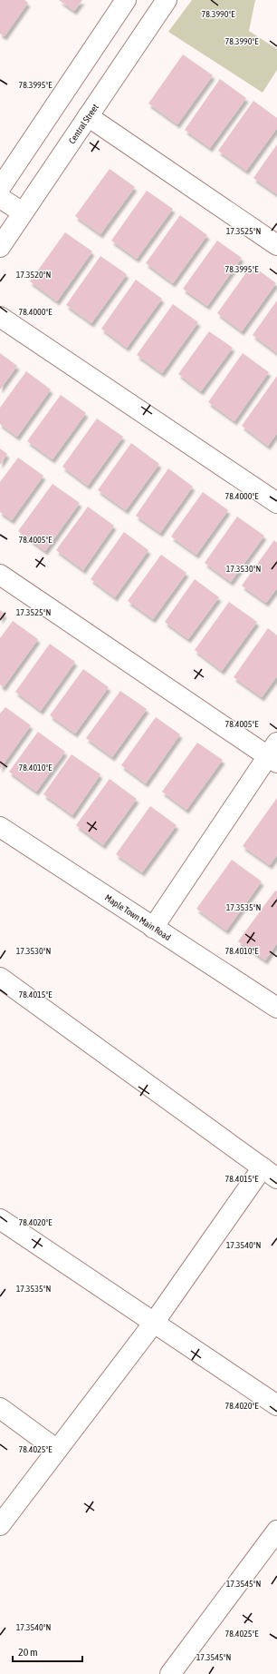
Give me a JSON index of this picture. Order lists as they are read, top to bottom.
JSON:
{
  "streets": {
    "street": ["Central Street", "Maple Town Main Road"]
  },
  "scale_bar": "20 m",
  "coordinates": [
    "78.3990°E",
    "78.3995°E",
    "17.3525°N",
    "17.3520°N",
    "78.4000°E",
    "78.4005°E",
    "17.3530°N",
    "78.4010°E",
    "17.3535°N",
    "78.4015°E",
    "78.4020°E",
    "17.3540°N",
    "78.4025°E",
    "17.3545°N"
  ]
}
